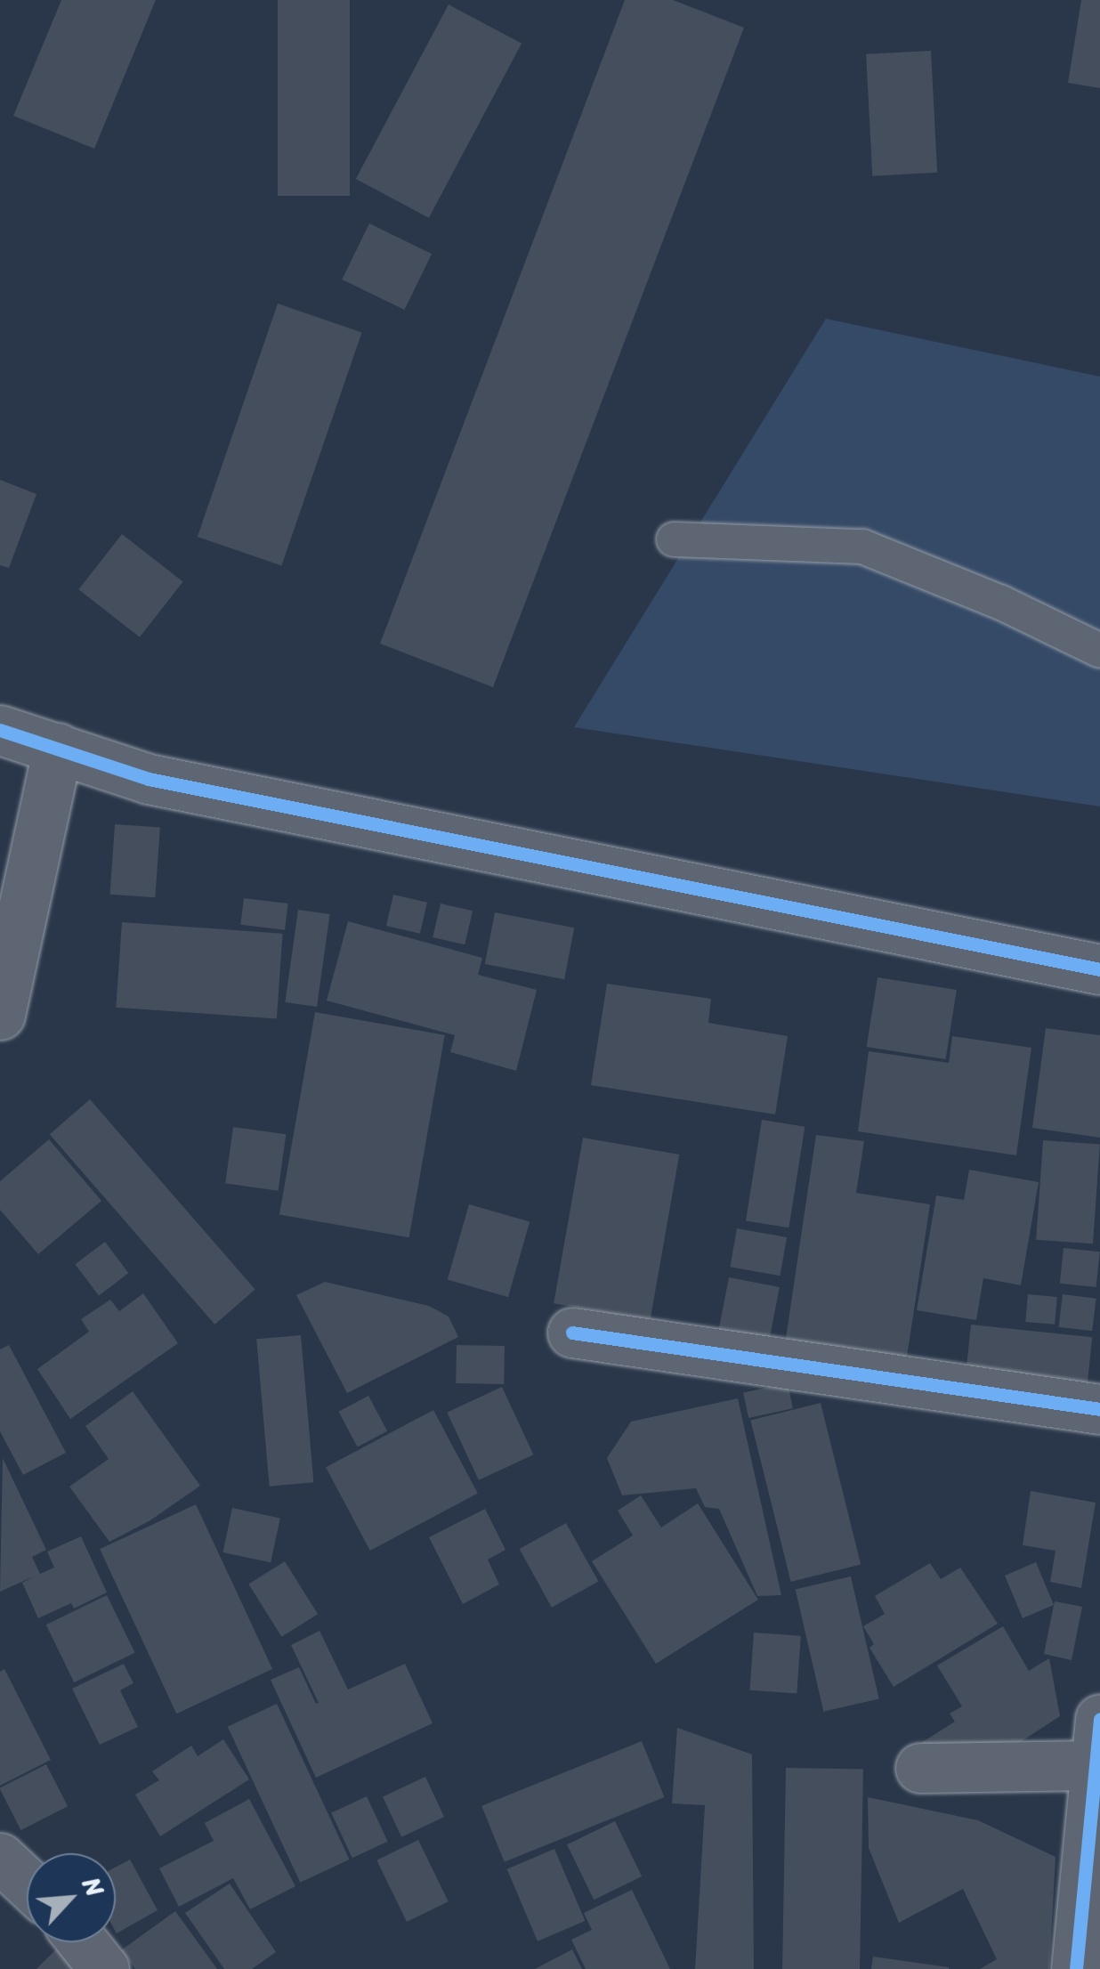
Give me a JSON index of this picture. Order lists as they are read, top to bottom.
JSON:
{
  "north": "top right"
}
